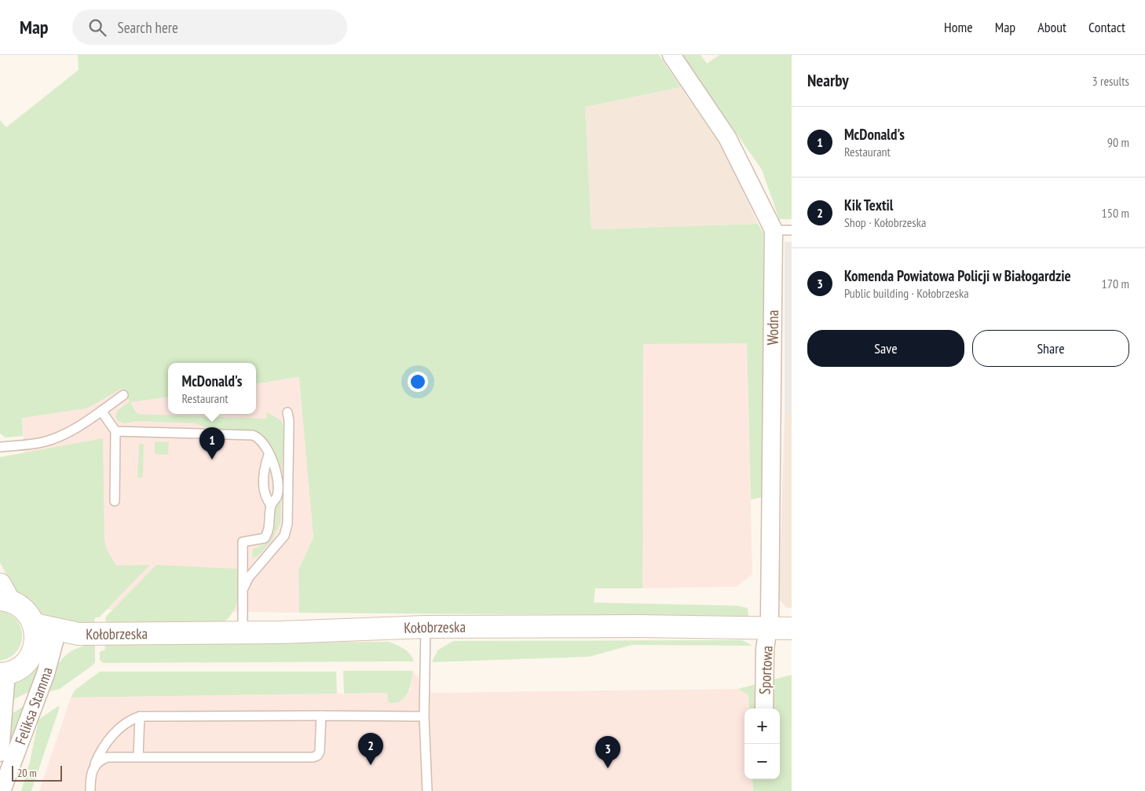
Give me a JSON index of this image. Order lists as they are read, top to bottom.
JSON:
{
  "streets": {
    "main road": ["Kołobrzeska"],
    "street": ["Wodna", "Sportowa", "Feliksa Stamma"]
  },
  "crossings": [
    ["Wodna", "Kołobrzeska"],
    ["Wodna", "Sportowa"],
    ["Kołobrzeska", "Sportowa"],
    ["Kołobrzeska", "Feliksa Stamma"]
  ],
  "scale_bar": "20 m",
  "page": {
    "header": "Map",
    "search": "Search here",
    "nav": [
      "Home",
      "Map",
      "About",
      "Contact"
    ],
    "heading": ["Nearby", "3 results"],
    "list": [
      {
        "mark": "1",
        "name": "McDonald's",
        "note": "Restaurant",
        "value": "90 m"
      },
      {
        "mark": "2",
        "name": "Kik Textil",
        "note": "Shop · Kołobrzeska",
        "value": "150 m"
      },
      {
        "mark": "3",
        "name": "Komenda Powiatowa Policji w Białogardzie",
        "note": "Public building · Kołobrzeska",
        "value": "170 m"
      }
    ],
    "buttons": ["Save", "Share"],
    "popup": ["McDonald's", "Restaurant"],
    "pins": ["1", "2", "3"],
    "map_buttons": ["+", "−"],
    "scale": "20 m"
  }
}
